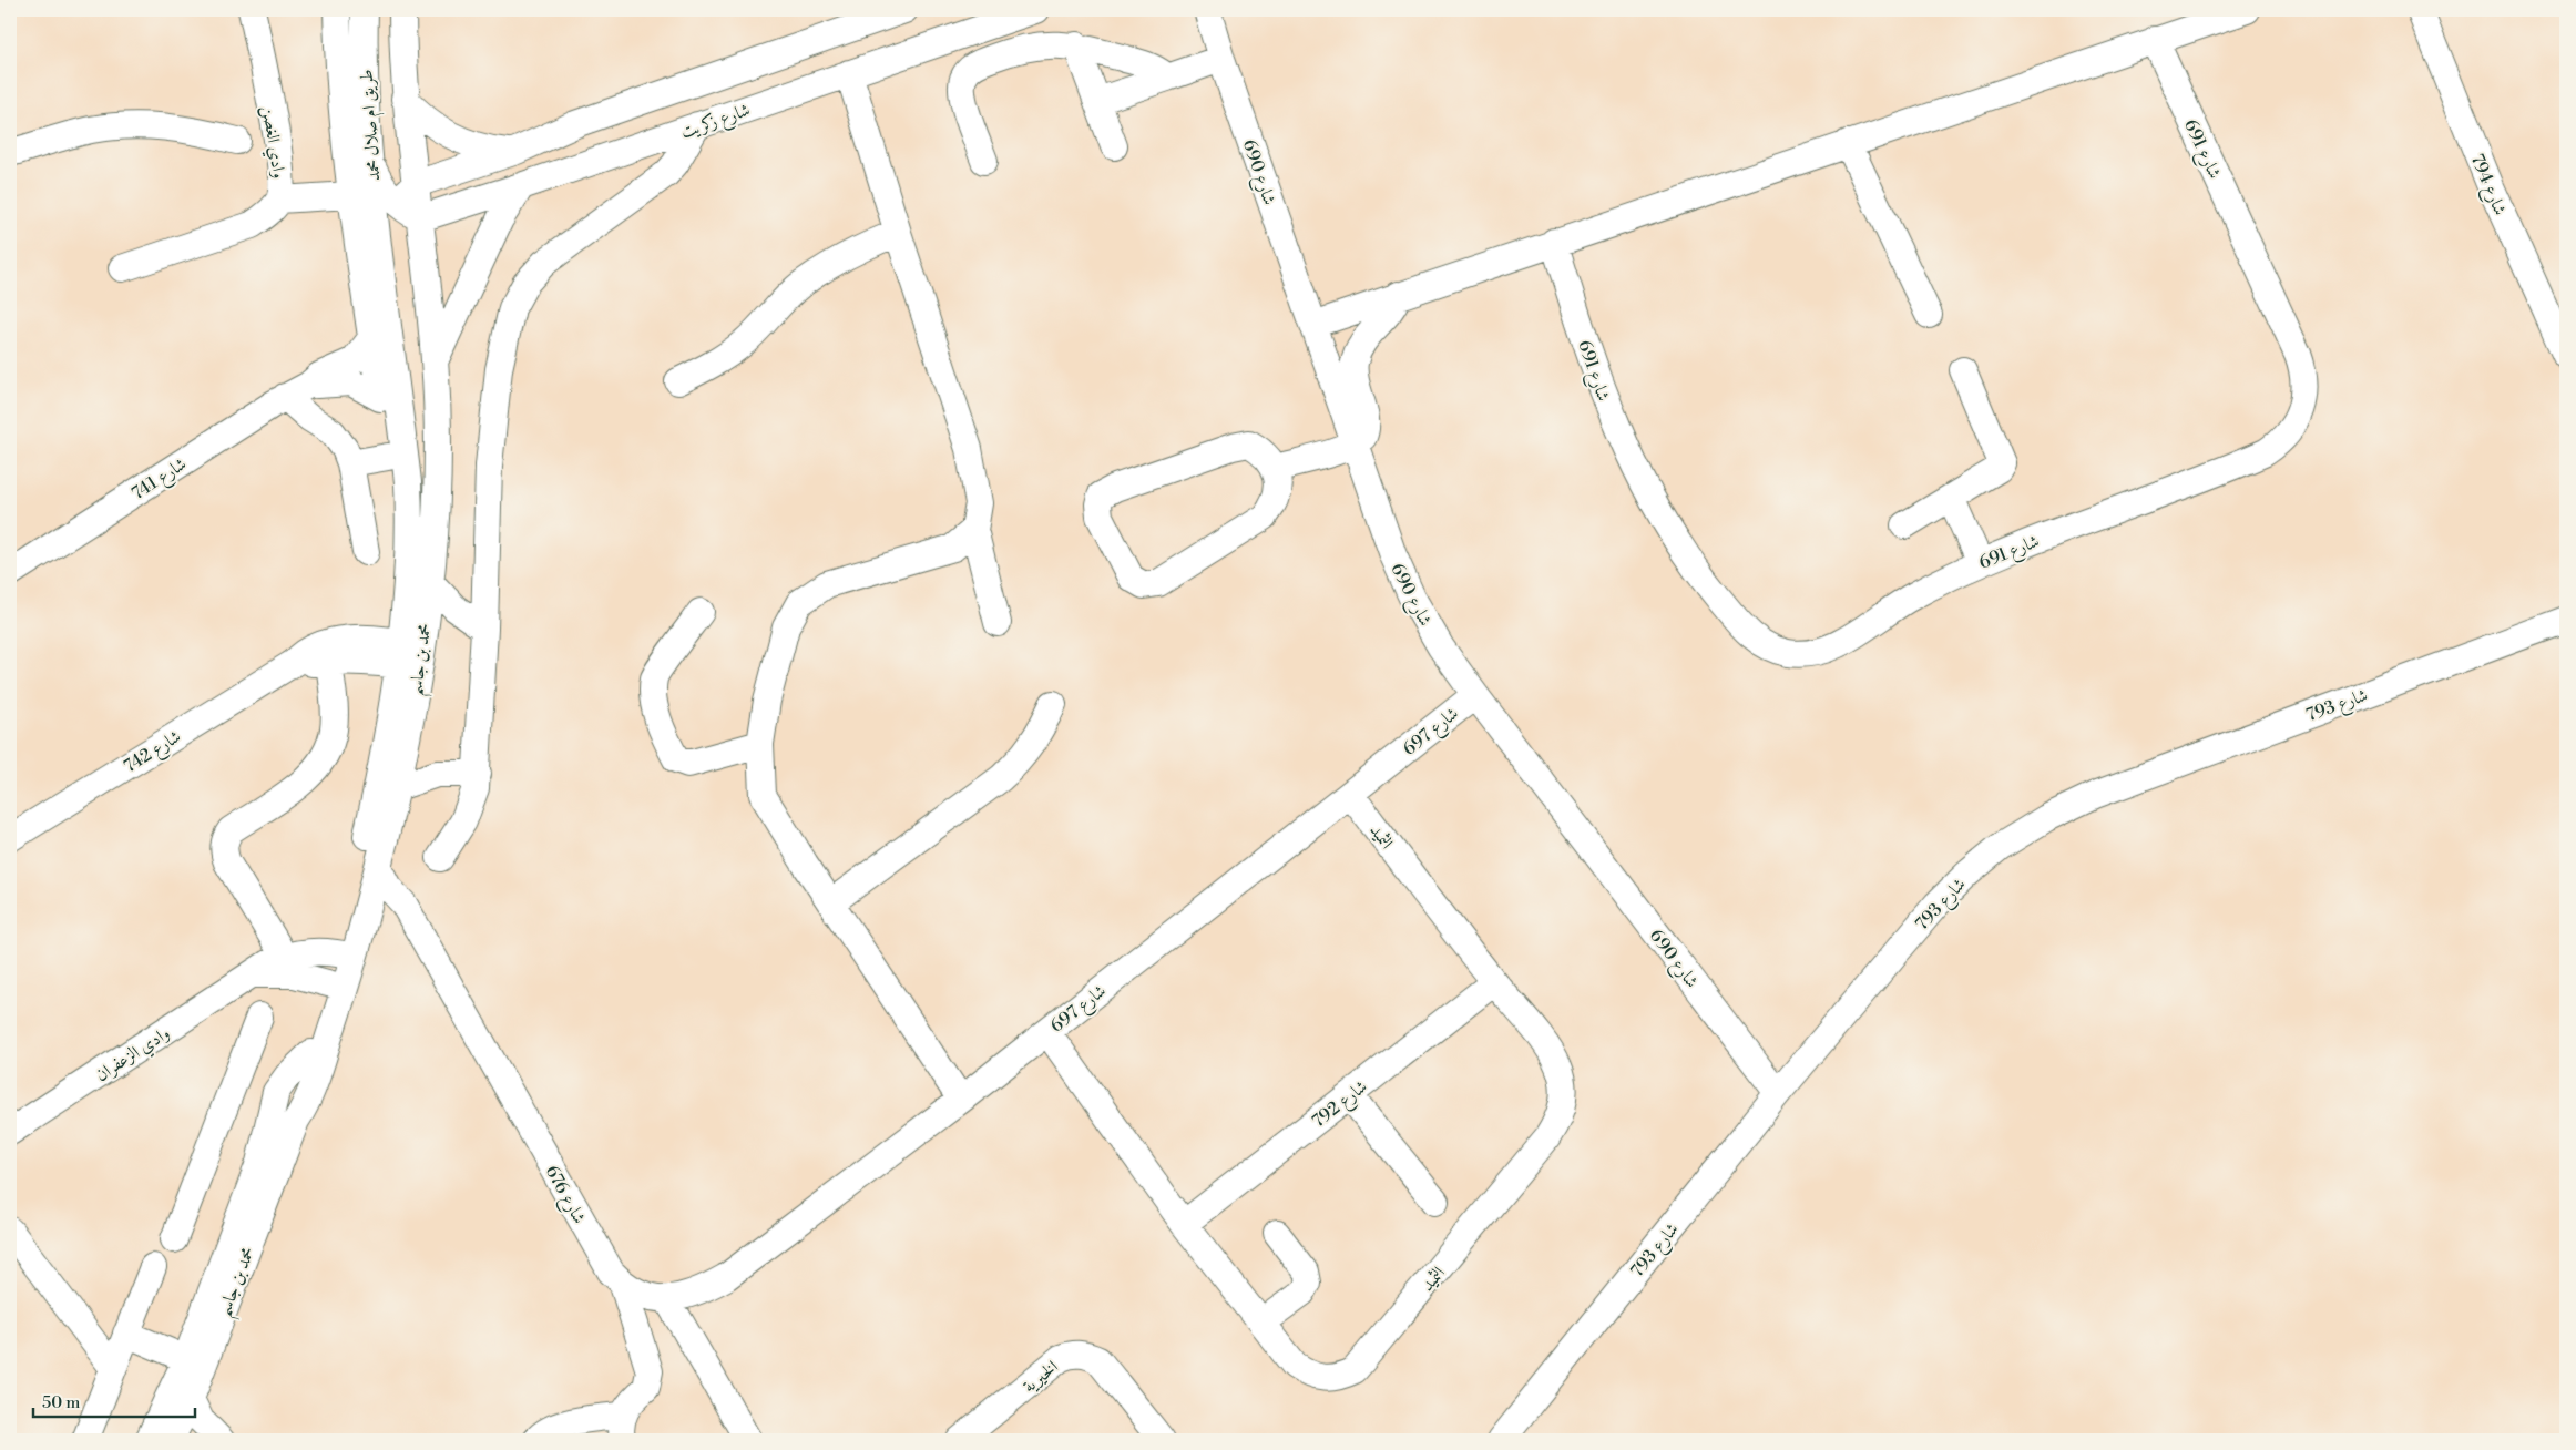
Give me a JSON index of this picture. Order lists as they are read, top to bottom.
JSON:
{
  "streets": {
    "street": [
      "شارع زكريت",
      "طريق ام صلال محمد",
      "وادي الغصن",
      "شارع 691",
      "شارع 690",
      "شارع 794",
      "شارع 741",
      "محمد بن جاسم",
      "شارع 793",
      "شارع 697",
      "شارع 742",
      "الثميد",
      "وادي الزعفران",
      "شارع 792",
      "شارع 676",
      "الخيرية"
    ]
  },
  "crossings": [
    ["شارع زكريت", "محمد بن جاسم"],
    ["طريق ام صلال محمد", "محمد بن جاسم"],
    ["شارع 690", "شارع 793"],
    ["شارع 690", "شارع 697"],
    ["محمد بن جاسم", "شارع 742"],
    ["محمد بن جاسم", "وادي الزعفران"],
    ["محمد بن جاسم", "شارع 676"],
    ["شارع 697", "الثميد"],
    ["شارع 697", "شارع 676"],
    ["الثميد", "شارع 792"]
  ],
  "scale_bar": "50 m"
}
